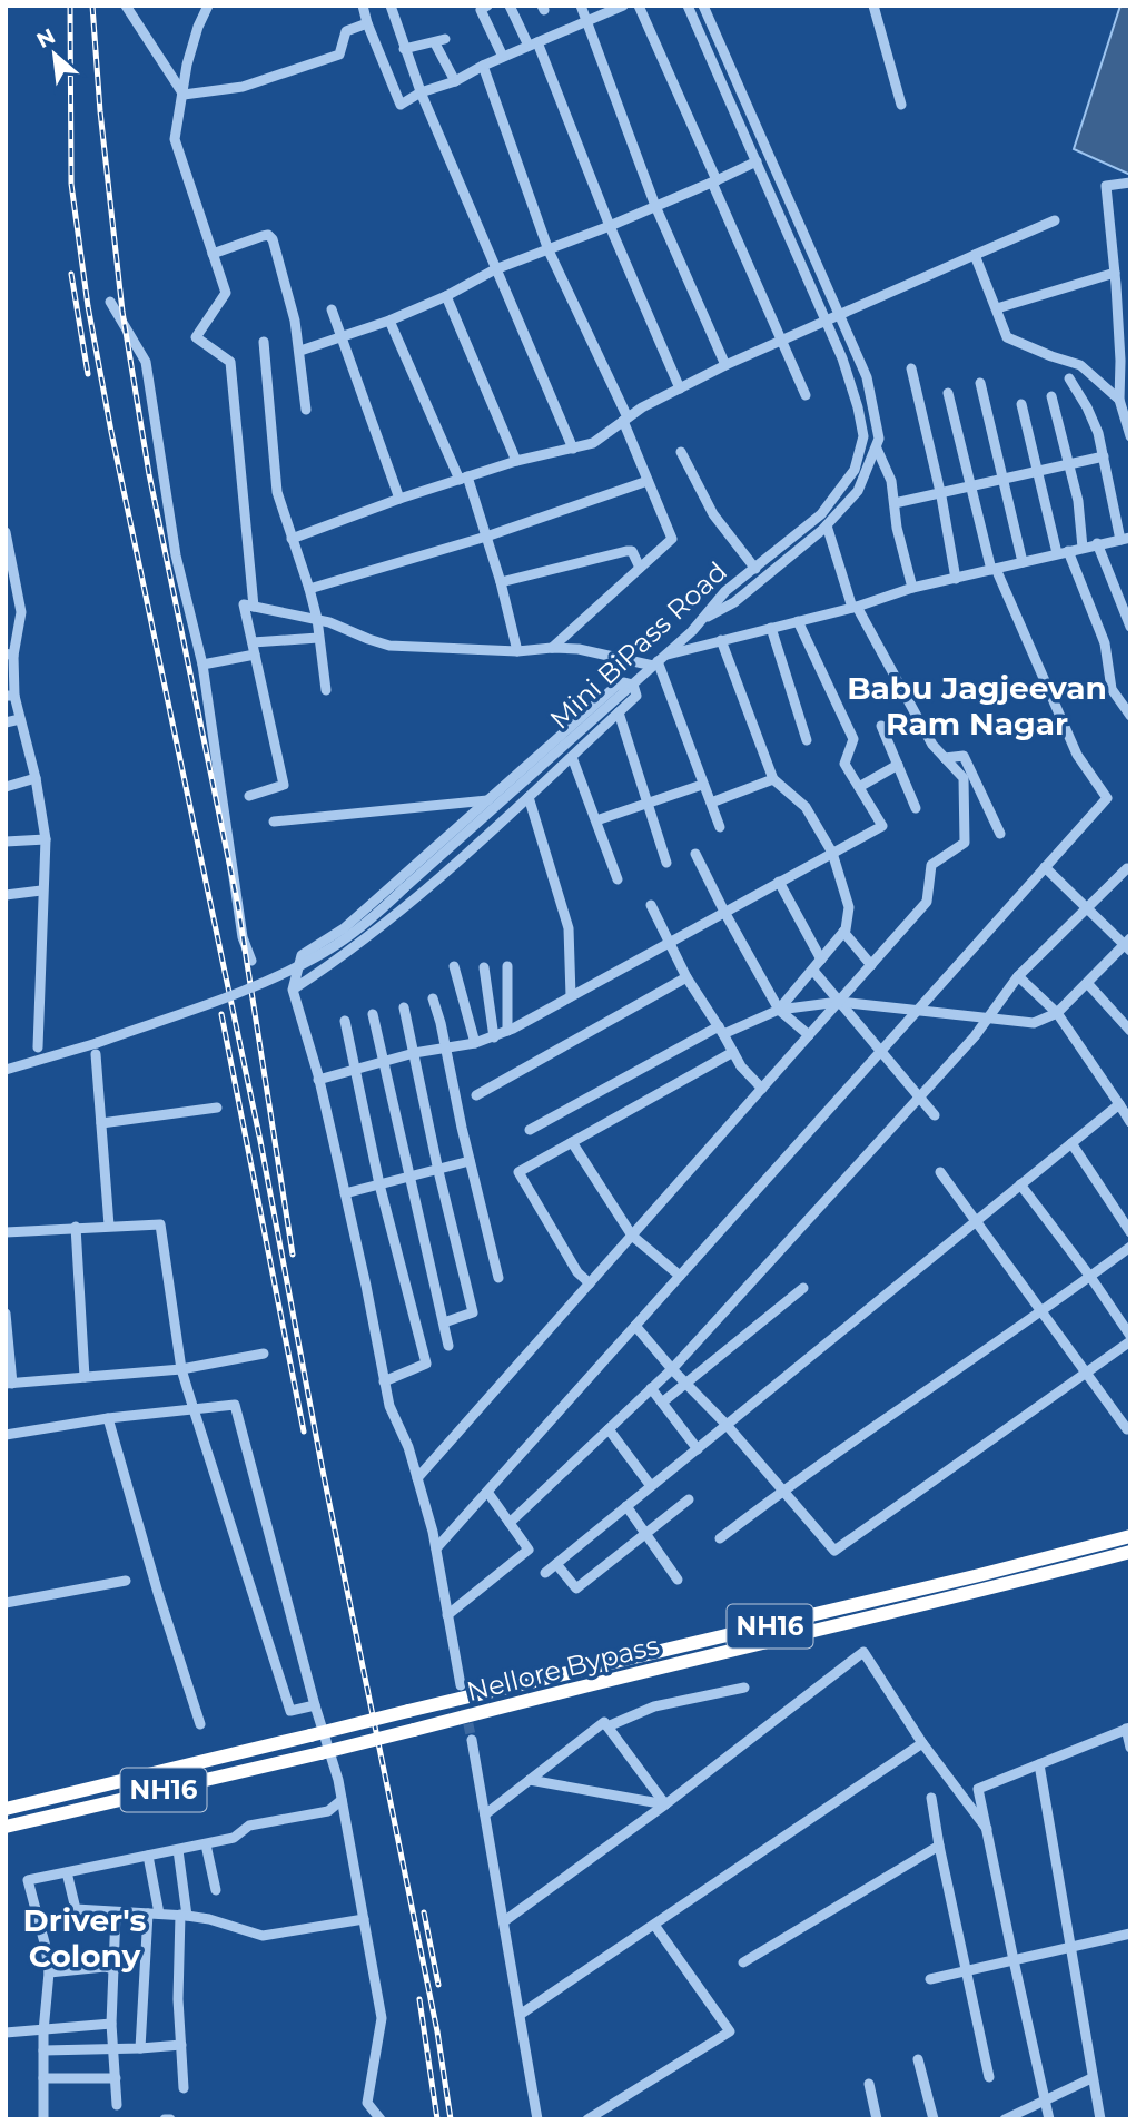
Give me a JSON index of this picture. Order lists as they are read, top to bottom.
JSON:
{
  "streets": {
    "highway": ["NH16", "Nellore Bypass"],
    "street": ["Mini BiPass Road"]
  },
  "districts": ["Babu Jagjeevan Ram Nagar", "Driver's Colony"],
  "north": "top left"
}
